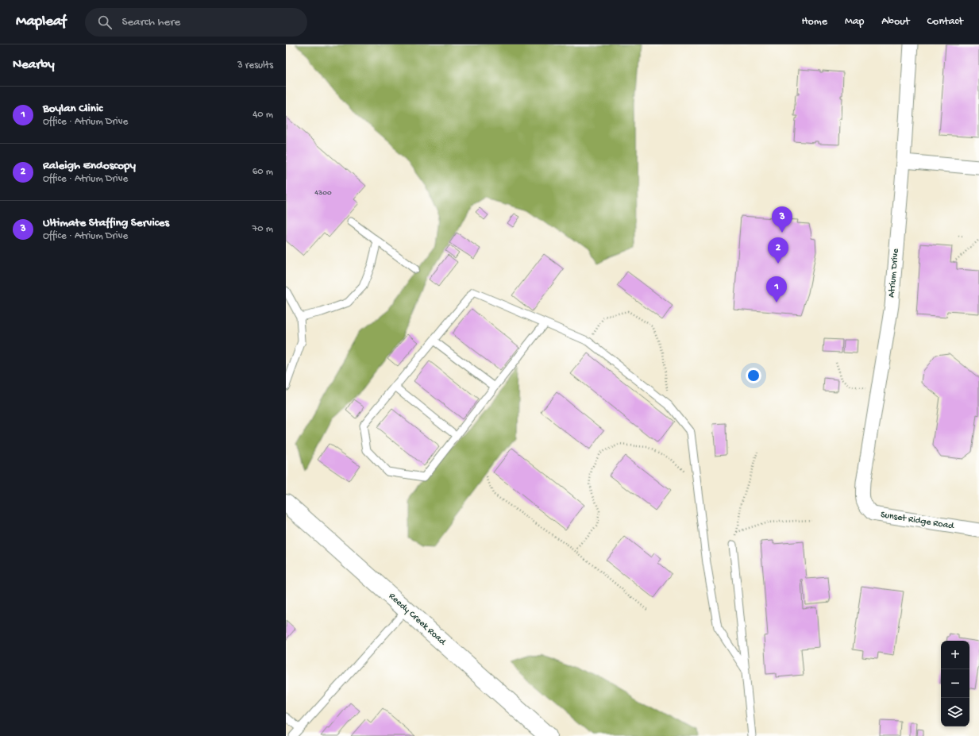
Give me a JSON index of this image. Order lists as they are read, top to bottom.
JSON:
{
  "streets": {
    "main road": ["Reedy Creek Road"],
    "street": ["Atrium Drive", "Sunset Ridge Road"]
  },
  "crossings": [
    ["Atrium Drive", "Sunset Ridge Road"]
  ],
  "house_numbers": ["4300"],
  "page": {
    "header": "Mapleaf",
    "search": "Search here",
    "nav": [
      "Home",
      "Map",
      "About",
      "Contact"
    ],
    "heading": ["Nearby", "3 results"],
    "list": [
      {
        "mark": "1",
        "name": "Boylan Clinic",
        "note": "Office · Atrium Drive",
        "value": "40 m"
      },
      {
        "mark": "2",
        "name": "Raleigh Endoscopy",
        "note": "Office · Atrium Drive",
        "value": "60 m"
      },
      {
        "mark": "3",
        "name": "Ultimate Staffing Services",
        "note": "Office · Atrium Drive",
        "value": "70 m"
      }
    ],
    "pins": ["3", "2", "1"],
    "map_buttons": ["+", "−"]
  }
}
